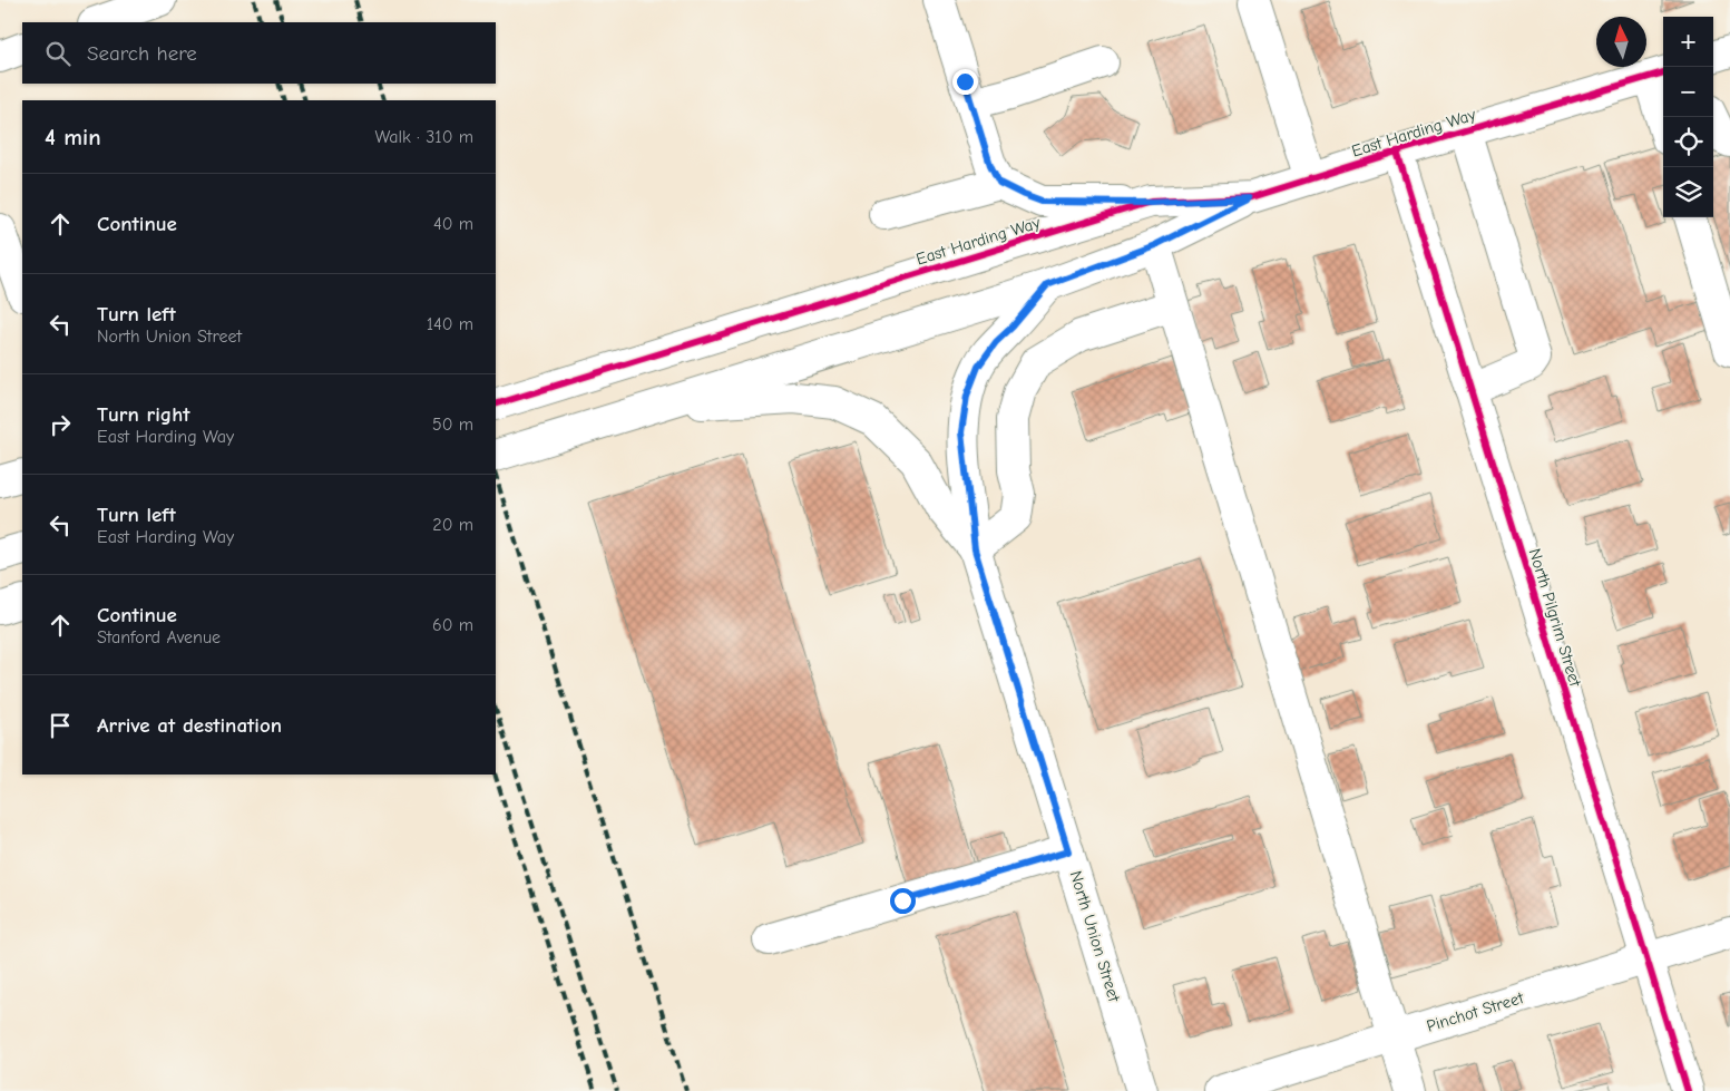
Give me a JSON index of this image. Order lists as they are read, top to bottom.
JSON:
{
  "streets": {
    "street": [
      "East Harding Way",
      "North Pilgrim Street",
      "North Union Street",
      "Pinchot Street"
    ]
  },
  "crossings": [
    ["East Harding Way", "North Pilgrim Street"],
    ["East Harding Way", "North Union Street"],
    ["North Pilgrim Street", "Pinchot Street"]
  ],
  "north": "top",
  "page": {
    "map_buttons": ["+", "−"],
    "search": "Search here",
    "heading": ["4 min", "Walk · 310 m"],
    "list": [
      ["Continue", "40 m"],
      ["Turn left", "North Union Street", "140 m"],
      ["Turn right", "East Harding Way", "50 m"],
      ["Turn left", "East Harding Way", "20 m"],
      ["Continue", "Stanford Avenue", "60 m"],
      "Arrive at destination"
    ]
  }
}
